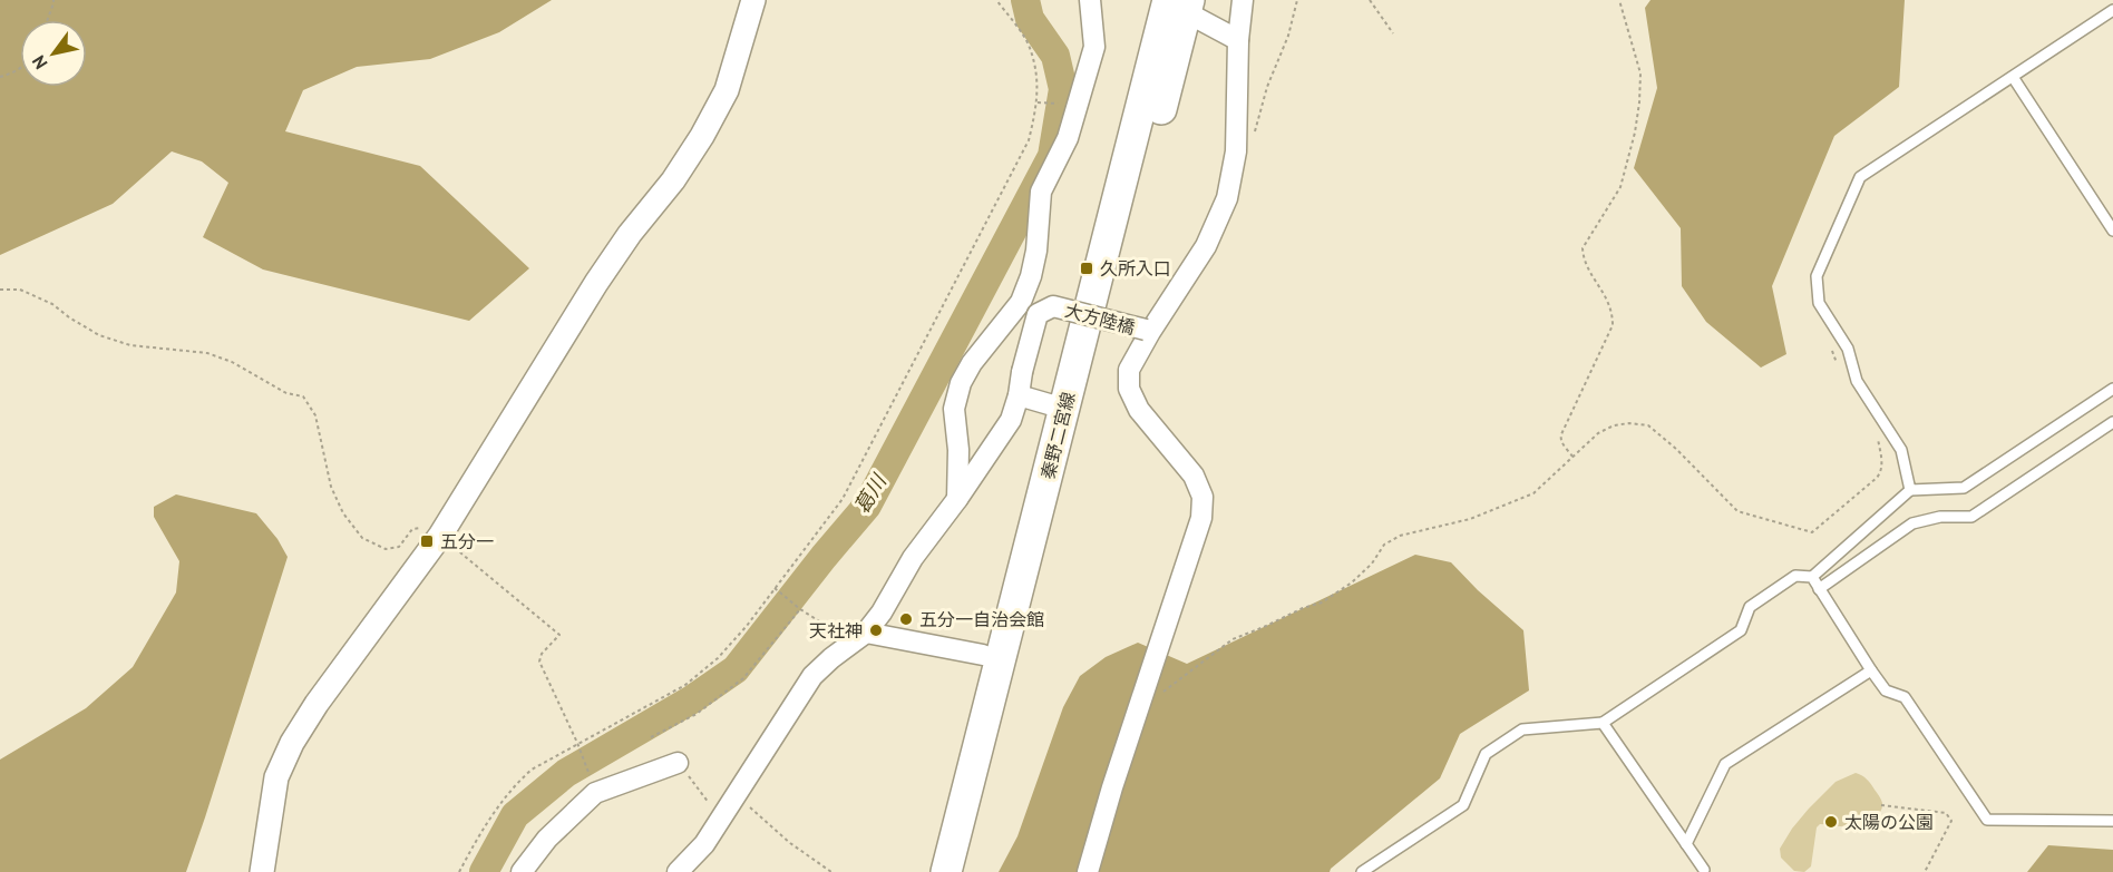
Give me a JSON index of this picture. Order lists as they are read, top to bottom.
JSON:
{
  "streets": {
    "main road": ["秦野二宮線"],
    "street": ["大方陸橋"]
  },
  "water": ["葛川"],
  "places": {
    "transit": ["久所入口", "五分一"],
    "other": ["五分一自治会館", "天社神", "太陽の公園"]
  },
  "north": "bottom left"
}
